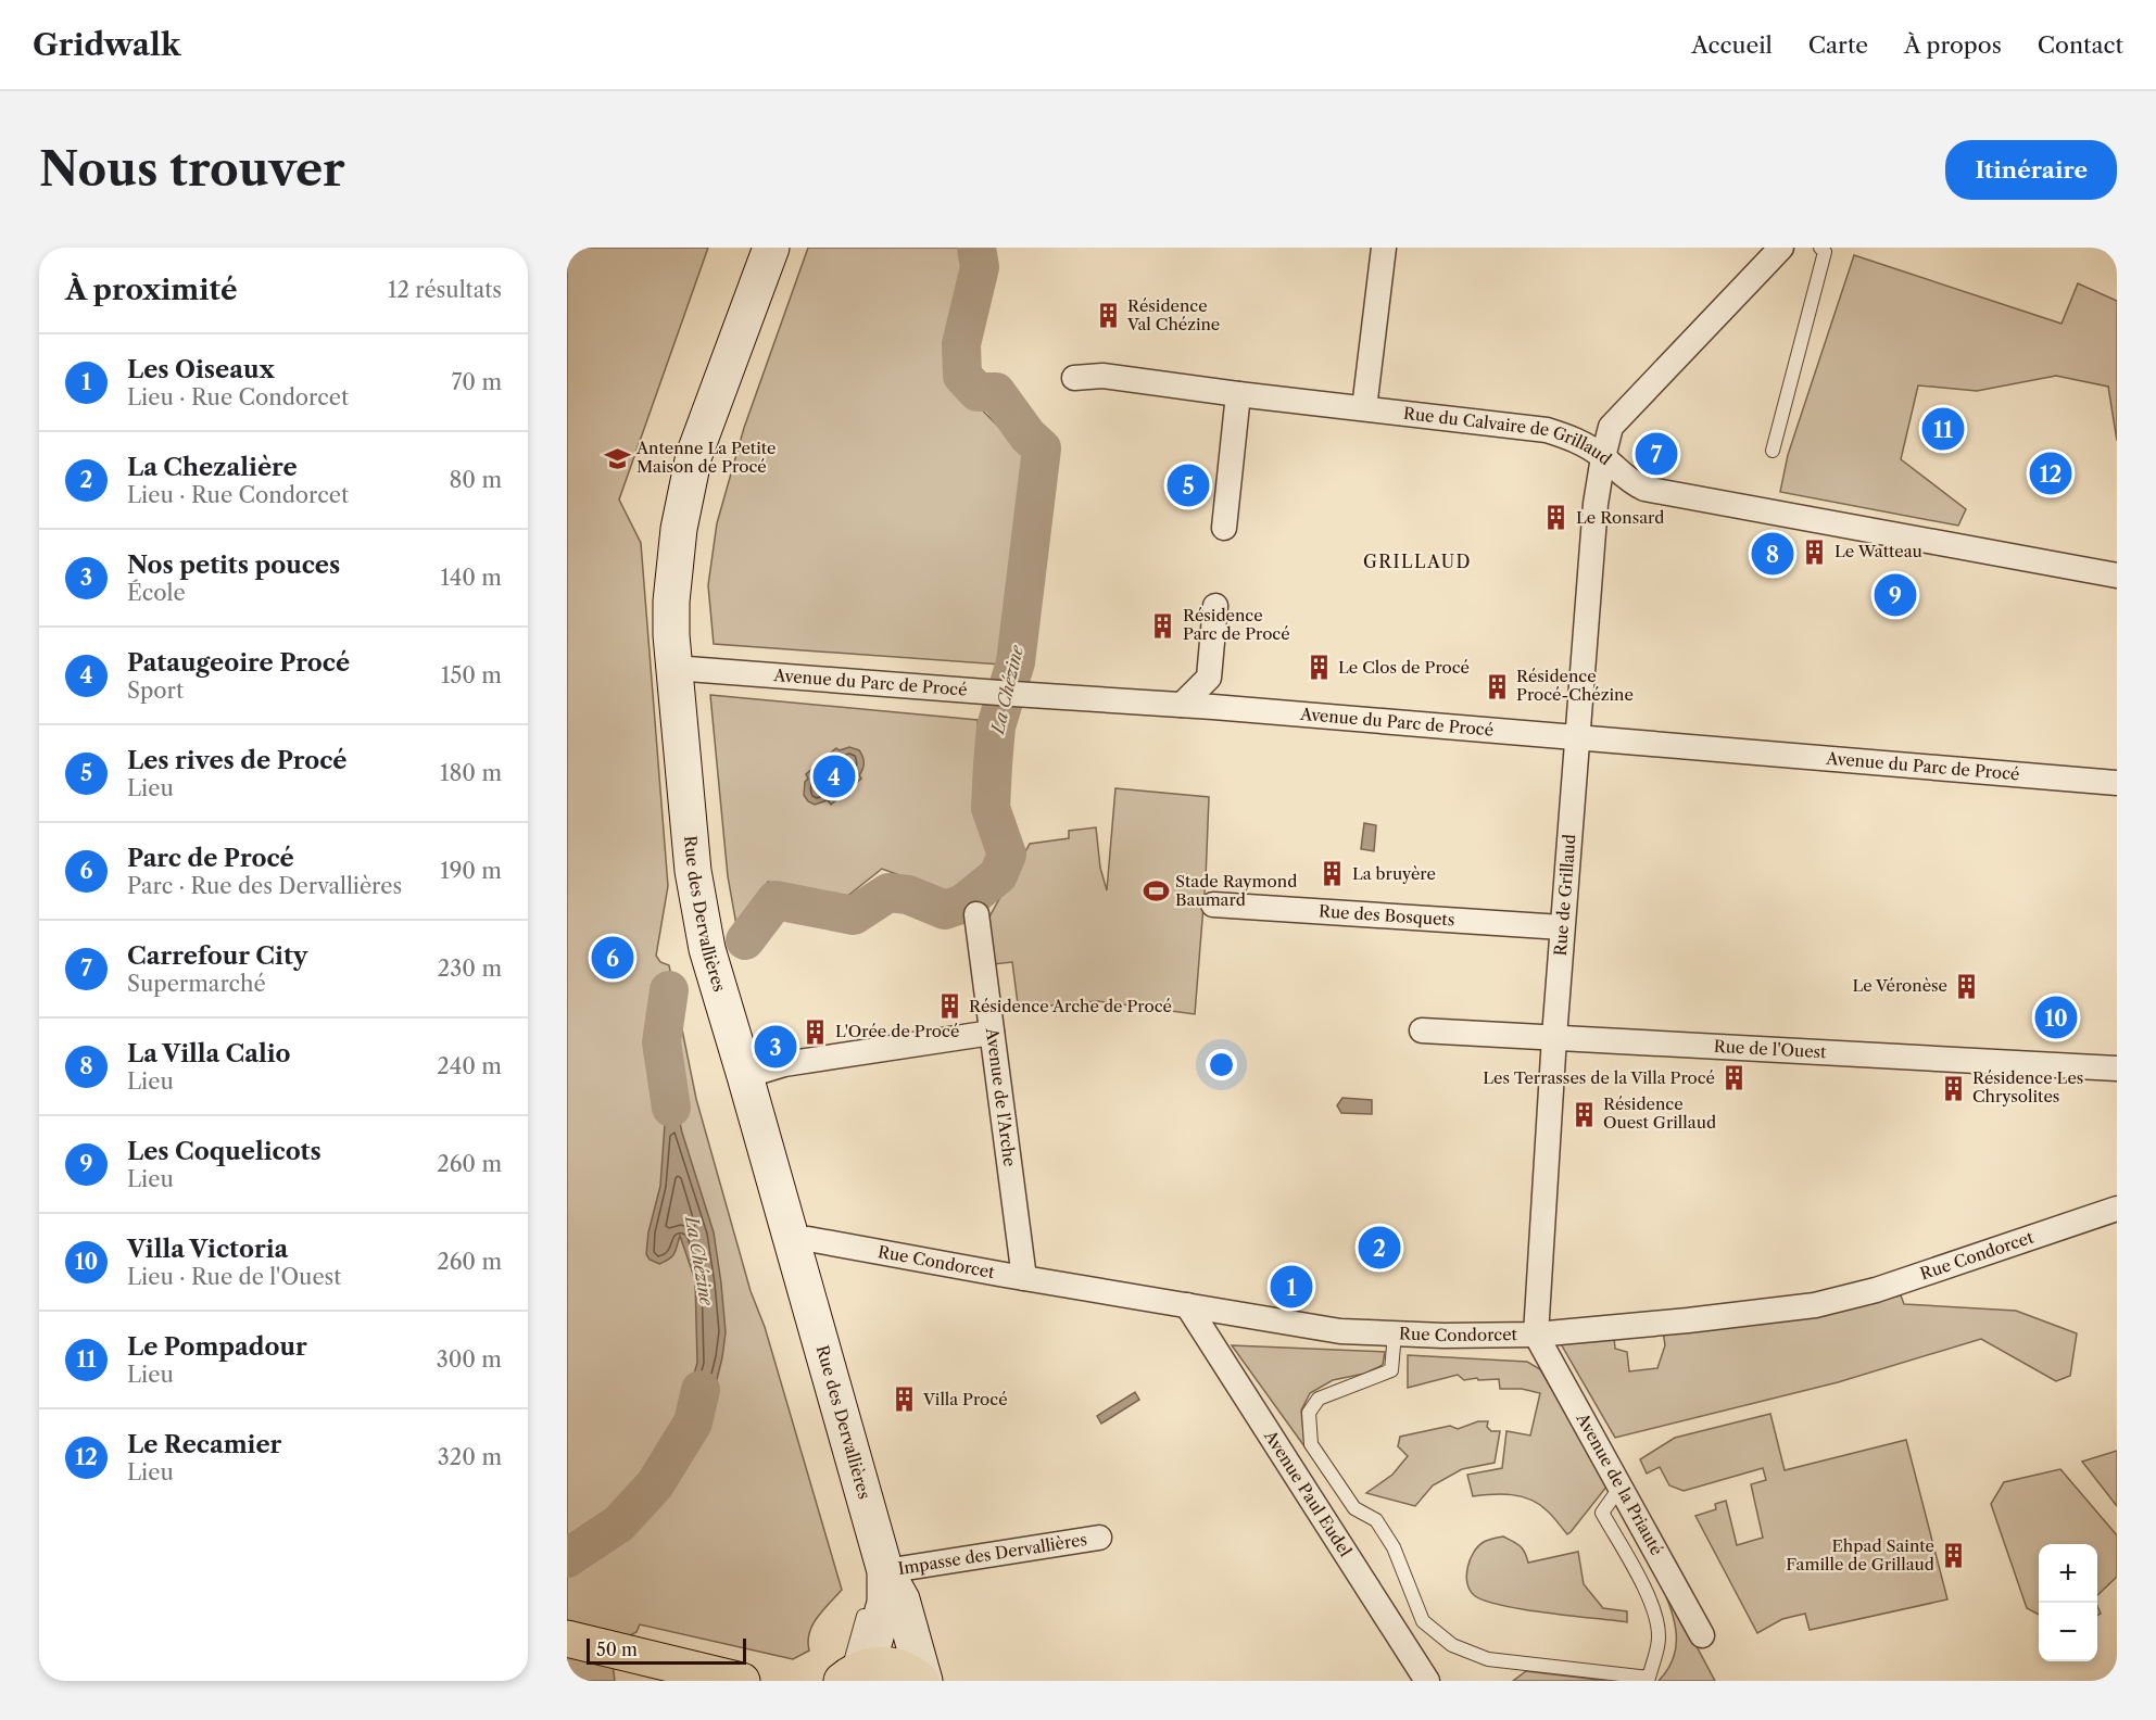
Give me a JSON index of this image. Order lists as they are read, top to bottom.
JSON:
{
  "streets": {
    "main road": ["Rue des Dervallières"],
    "street": [
      "Rue du Calvaire de Grillaud",
      "Avenue du Parc de Procé",
      "Rue de Grillaud",
      "Rue des Bosquets",
      "Rue de l'Ouest",
      "Avenue de l'Arche",
      "Rue Condorcet",
      "Avenue de la Priauté",
      "Avenue Paul Eudel",
      "Impasse des Dervallières"
    ]
  },
  "crossings": [
    ["Rue du Calvaire de Grillaud", "Rue de Grillaud"],
    ["Avenue du Parc de Procé", "Rue de Grillaud"],
    ["Avenue du Parc de Procé", "Rue des Dervallières"],
    ["Rue de Grillaud", "Rue des Bosquets"],
    ["Rue de Grillaud", "Rue de l'Ouest"],
    ["Rue de Grillaud", "Rue Condorcet"],
    ["Rue de Grillaud", "Avenue de la Priauté"],
    ["Rue des Dervallières", "Rue Condorcet"],
    ["Rue des Dervallières", "Impasse des Dervallières"],
    ["Avenue de l'Arche", "Rue Condorcet"],
    ["Rue Condorcet", "Avenue de la Priauté"],
    ["Rue Condorcet", "Avenue Paul Eudel"]
  ],
  "districts": ["GRILLAUD"],
  "water": ["La Chézine"],
  "places": {
    "building": [
      "Résidence Val Chézine",
      "Le Ronsard",
      "Le Watteau",
      "Résidence Parc de Procé",
      "Le Clos de Procé",
      "Résidence Procé-Chézine",
      "La bruyère",
      "Le Véronèse",
      "Résidence Arche de Procé",
      "L'Orée de Procé",
      "Les Terrasses de la Villa Procé",
      "Résidence Les Chrysolites",
      "Résidence Ouest Grillaud",
      "Villa Procé",
      "Ehpad Sainte Famille de Grillaud"
    ],
    "school or university": ["Antenne La Petite Maison de Procé"],
    "sports": ["Stade Raymond Baumard"]
  },
  "scale_bar": "50 m",
  "page": {
    "header": "Gridwalk",
    "nav": [
      "Accueil",
      "Carte",
      "À propos",
      "Contact"
    ],
    "buttons": "Itinéraire",
    "title": "Nous trouver",
    "heading": ["À proximité", "12 résultats"],
    "list": [
      {
        "mark": "1",
        "name": "Les Oiseaux",
        "note": "Lieu · Rue Condorcet",
        "value": "70 m"
      },
      {
        "mark": "2",
        "name": "La Chezalière",
        "note": "Lieu · Rue Condorcet",
        "value": "80 m"
      },
      {
        "mark": "3",
        "name": "Nos petits pouces",
        "note": "École",
        "value": "140 m"
      },
      {
        "mark": "4",
        "name": "Pataugeoire Procé",
        "note": "Sport",
        "value": "150 m"
      },
      {
        "mark": "5",
        "name": "Les rives de Procé",
        "note": "Lieu",
        "value": "180 m"
      },
      {
        "mark": "6",
        "name": "Parc de Procé",
        "note": "Parc · Rue des Dervallières",
        "value": "190 m"
      },
      {
        "mark": "7",
        "name": "Carrefour City",
        "note": "Supermarché",
        "value": "230 m"
      },
      {
        "mark": "8",
        "name": "La Villa Calio",
        "note": "Lieu",
        "value": "240 m"
      },
      {
        "mark": "9",
        "name": "Les Coquelicots",
        "note": "Lieu",
        "value": "260 m"
      },
      {
        "mark": "10",
        "name": "Villa Victoria",
        "note": "Lieu · Rue de l'Ouest",
        "value": "260 m"
      },
      {
        "mark": "11",
        "name": "Le Pompadour",
        "note": "Lieu",
        "value": "300 m"
      },
      {
        "mark": "12",
        "name": "Le Recamier",
        "note": "Lieu",
        "value": "320 m"
      }
    ],
    "pins": [
      "11",
      "7",
      "12",
      "5",
      "8",
      "9",
      "4",
      "6",
      "10",
      "3",
      "2",
      "1"
    ],
    "map_buttons": ["+", "−"],
    "scale": "50 m"
  }
}
